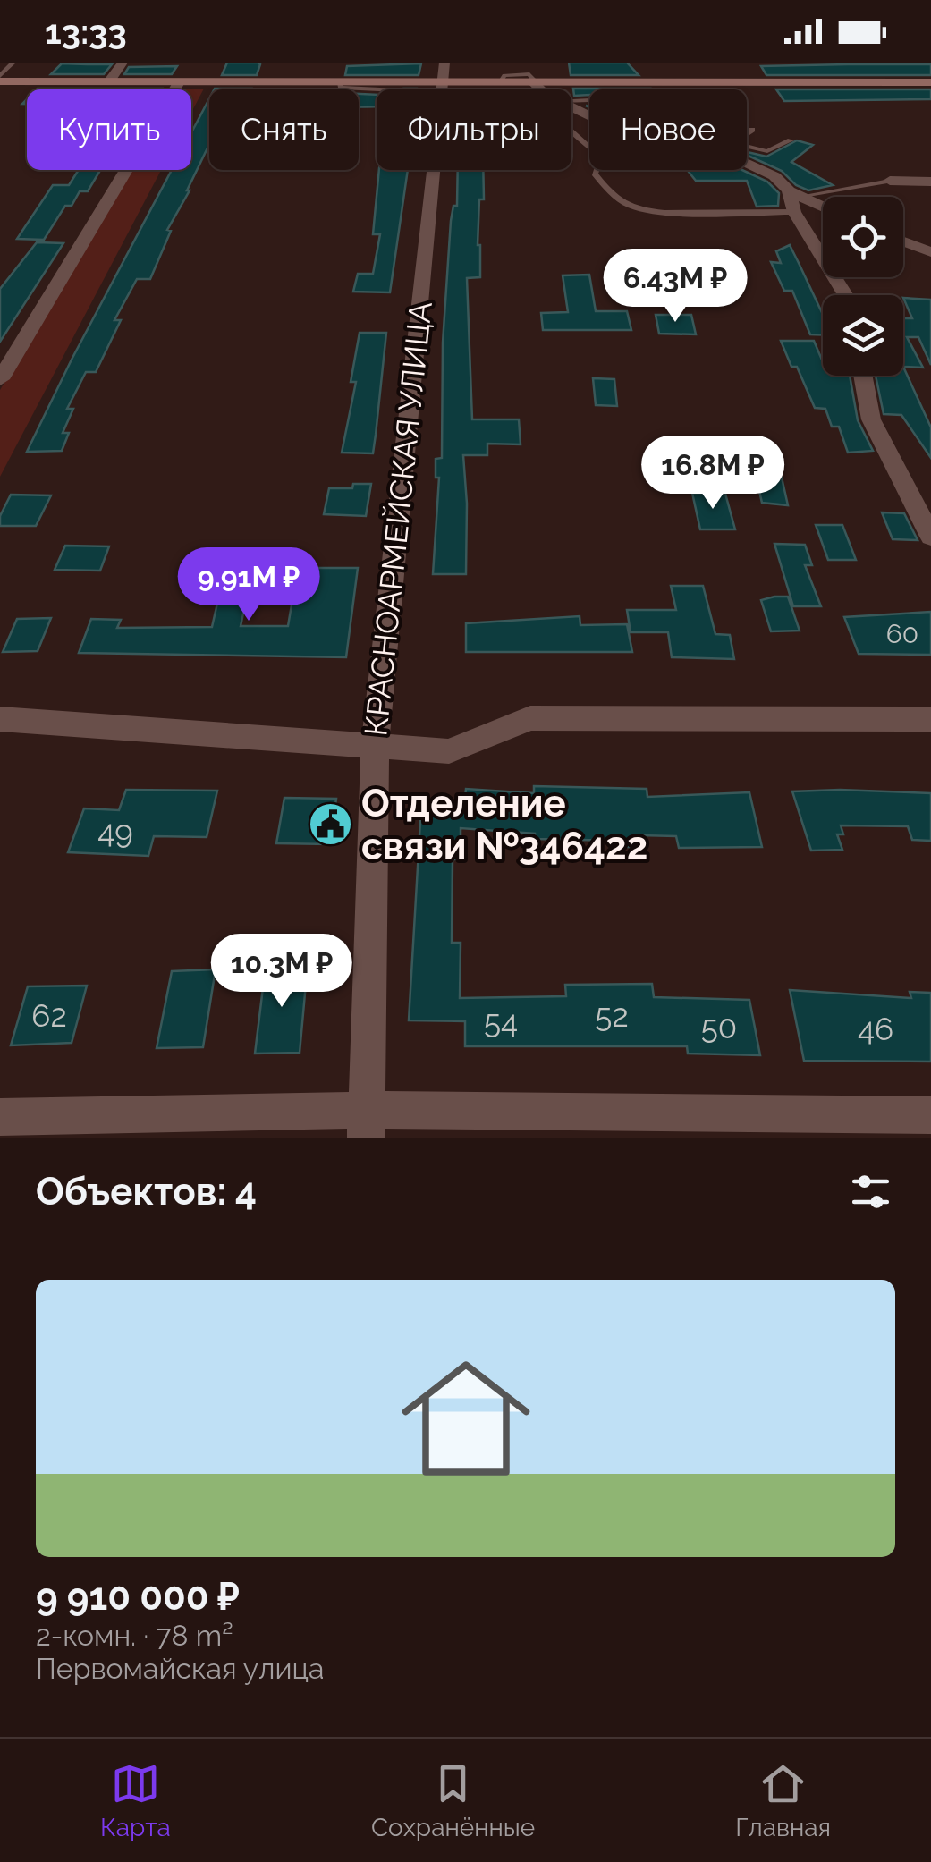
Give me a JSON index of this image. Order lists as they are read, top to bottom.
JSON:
{
  "streets": {
    "street": ["КРАСНОАРМЕЙСКАЯ УЛИЦА"]
  },
  "places": {
    "public building": ["Отделение связи №346422"]
  },
  "house_numbers": [
    "60",
    "49",
    "62",
    "52",
    "54",
    "50",
    "46"
  ],
  "page": {
    "status": "13:33",
    "chip": [
      "Купить",
      "Снять",
      "Фильтры",
      "Новое"
    ],
    "price": [
      "6.43M ₽",
      "16.8M ₽",
      "9.91M ₽",
      "10.3M ₽"
    ],
    "heading": "Объектов: 4",
    "list": [
      {
        "name": "9 910 000 ₽",
        "note": "2-комн. · 78 m² · Первомайская улица"
      }
    ],
    "tabs": ["Карта", "Сохранённые", "Главная"]
  }
}
